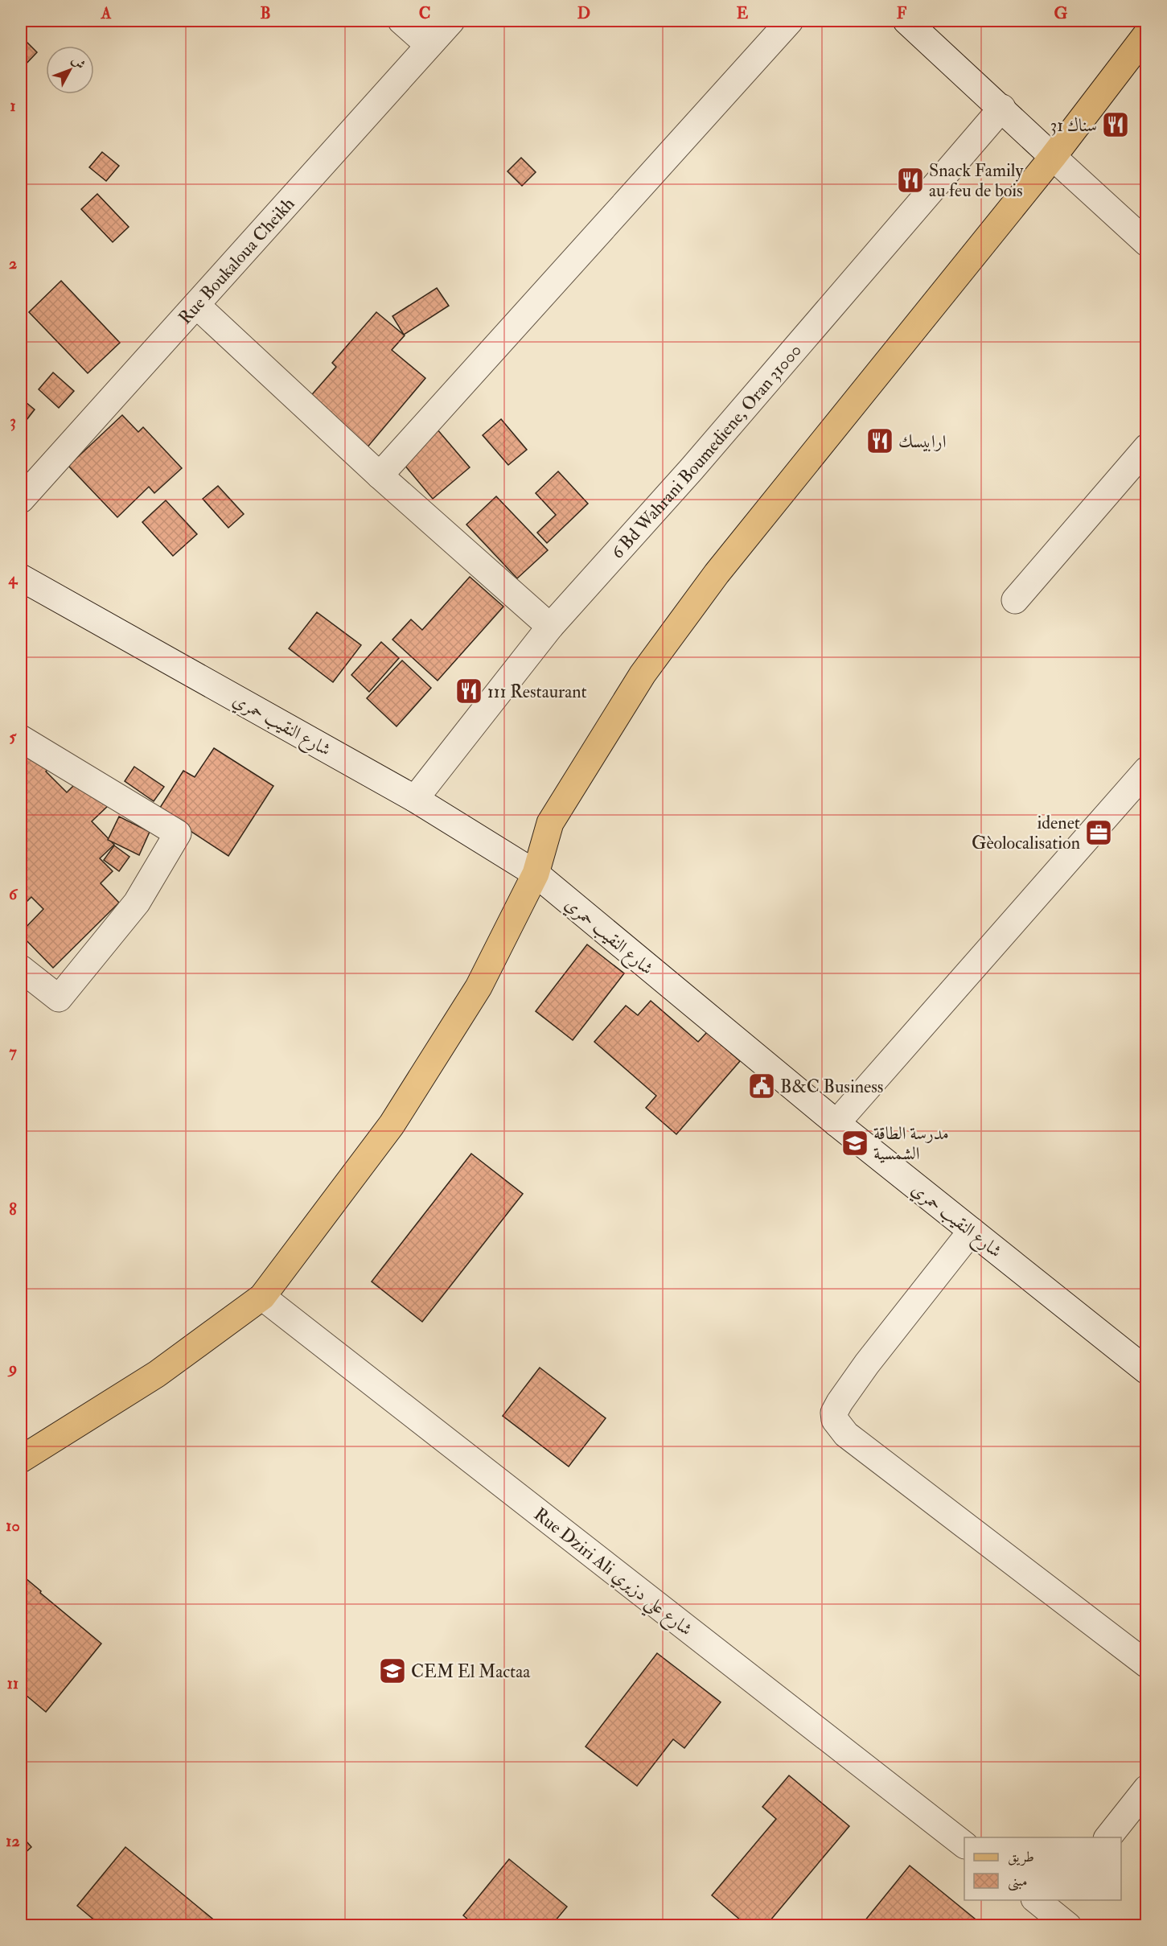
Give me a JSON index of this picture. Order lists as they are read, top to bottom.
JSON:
{
  "streets": {
    "street": [
      "Rue Boukaloua Cheikh",
      "6 Bd Wahrani Boumediene, Oran 31000",
      "شارع النقيب حمري",
      "Rue Dziri Ali شارع علي دزيري"
    ]
  },
  "crossings": [
    ["6 Bd Wahrani Boumediene, Oran 31000", "شارع النقيب حمري"]
  ],
  "places": {
    "restaurant": [
      "سناك 31",
      "Snack Family au feu de bois",
      "ارابيسك",
      "111 Restaurant"
    ],
    "office": ["idenet Gèolocalisation"],
    "public building": ["B&C Business"],
    "school or university": ["مدرسة الطاقة الشمسية", "CEM El Mactaa"]
  },
  "legend": ["طريق", "مبنى"],
  "north": "top right",
  "grid": {
    "columns": [
      "A",
      "B",
      "C",
      "D",
      "E",
      "F",
      "G"
    ],
    "rows": [
      "1",
      "2",
      "3",
      "4",
      "5",
      "6",
      "7",
      "8",
      "9",
      "10",
      "11",
      "12"
    ]
  }
}
